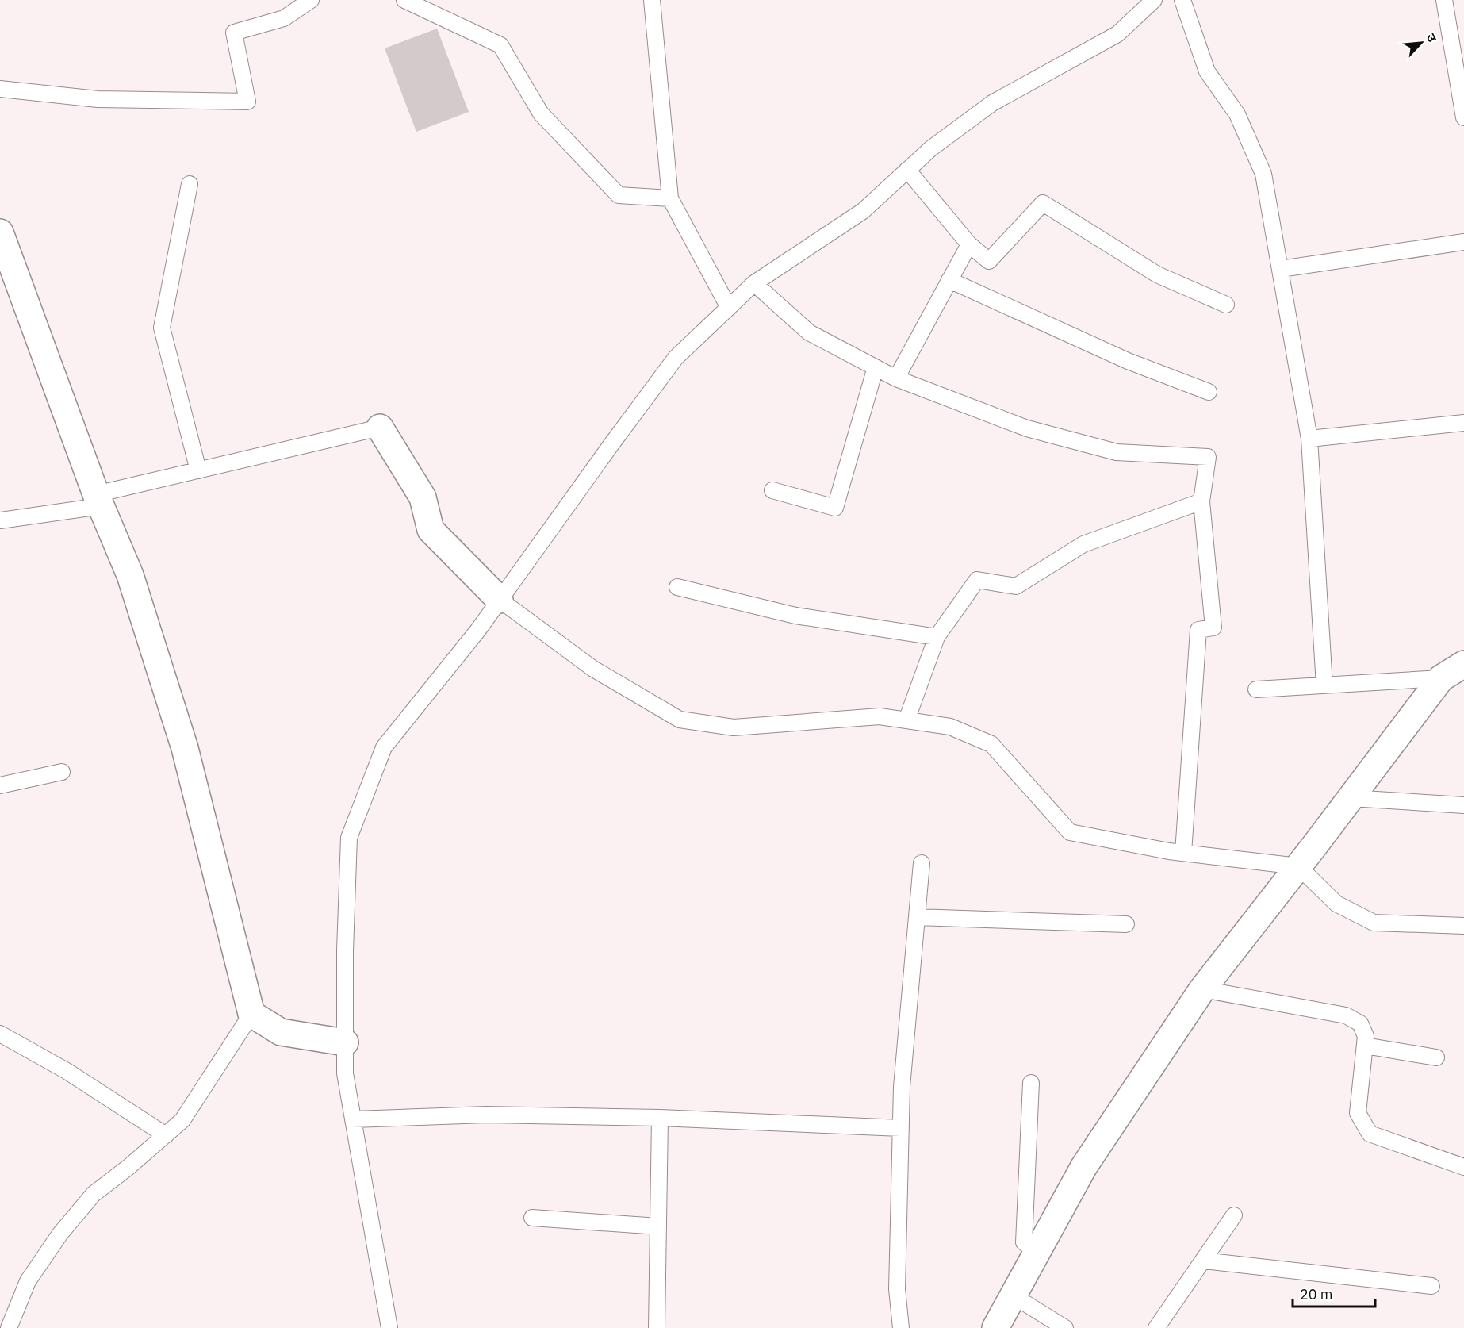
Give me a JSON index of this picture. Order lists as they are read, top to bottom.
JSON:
{
  "scale_bar": "20 m",
  "north": "top right"
}
